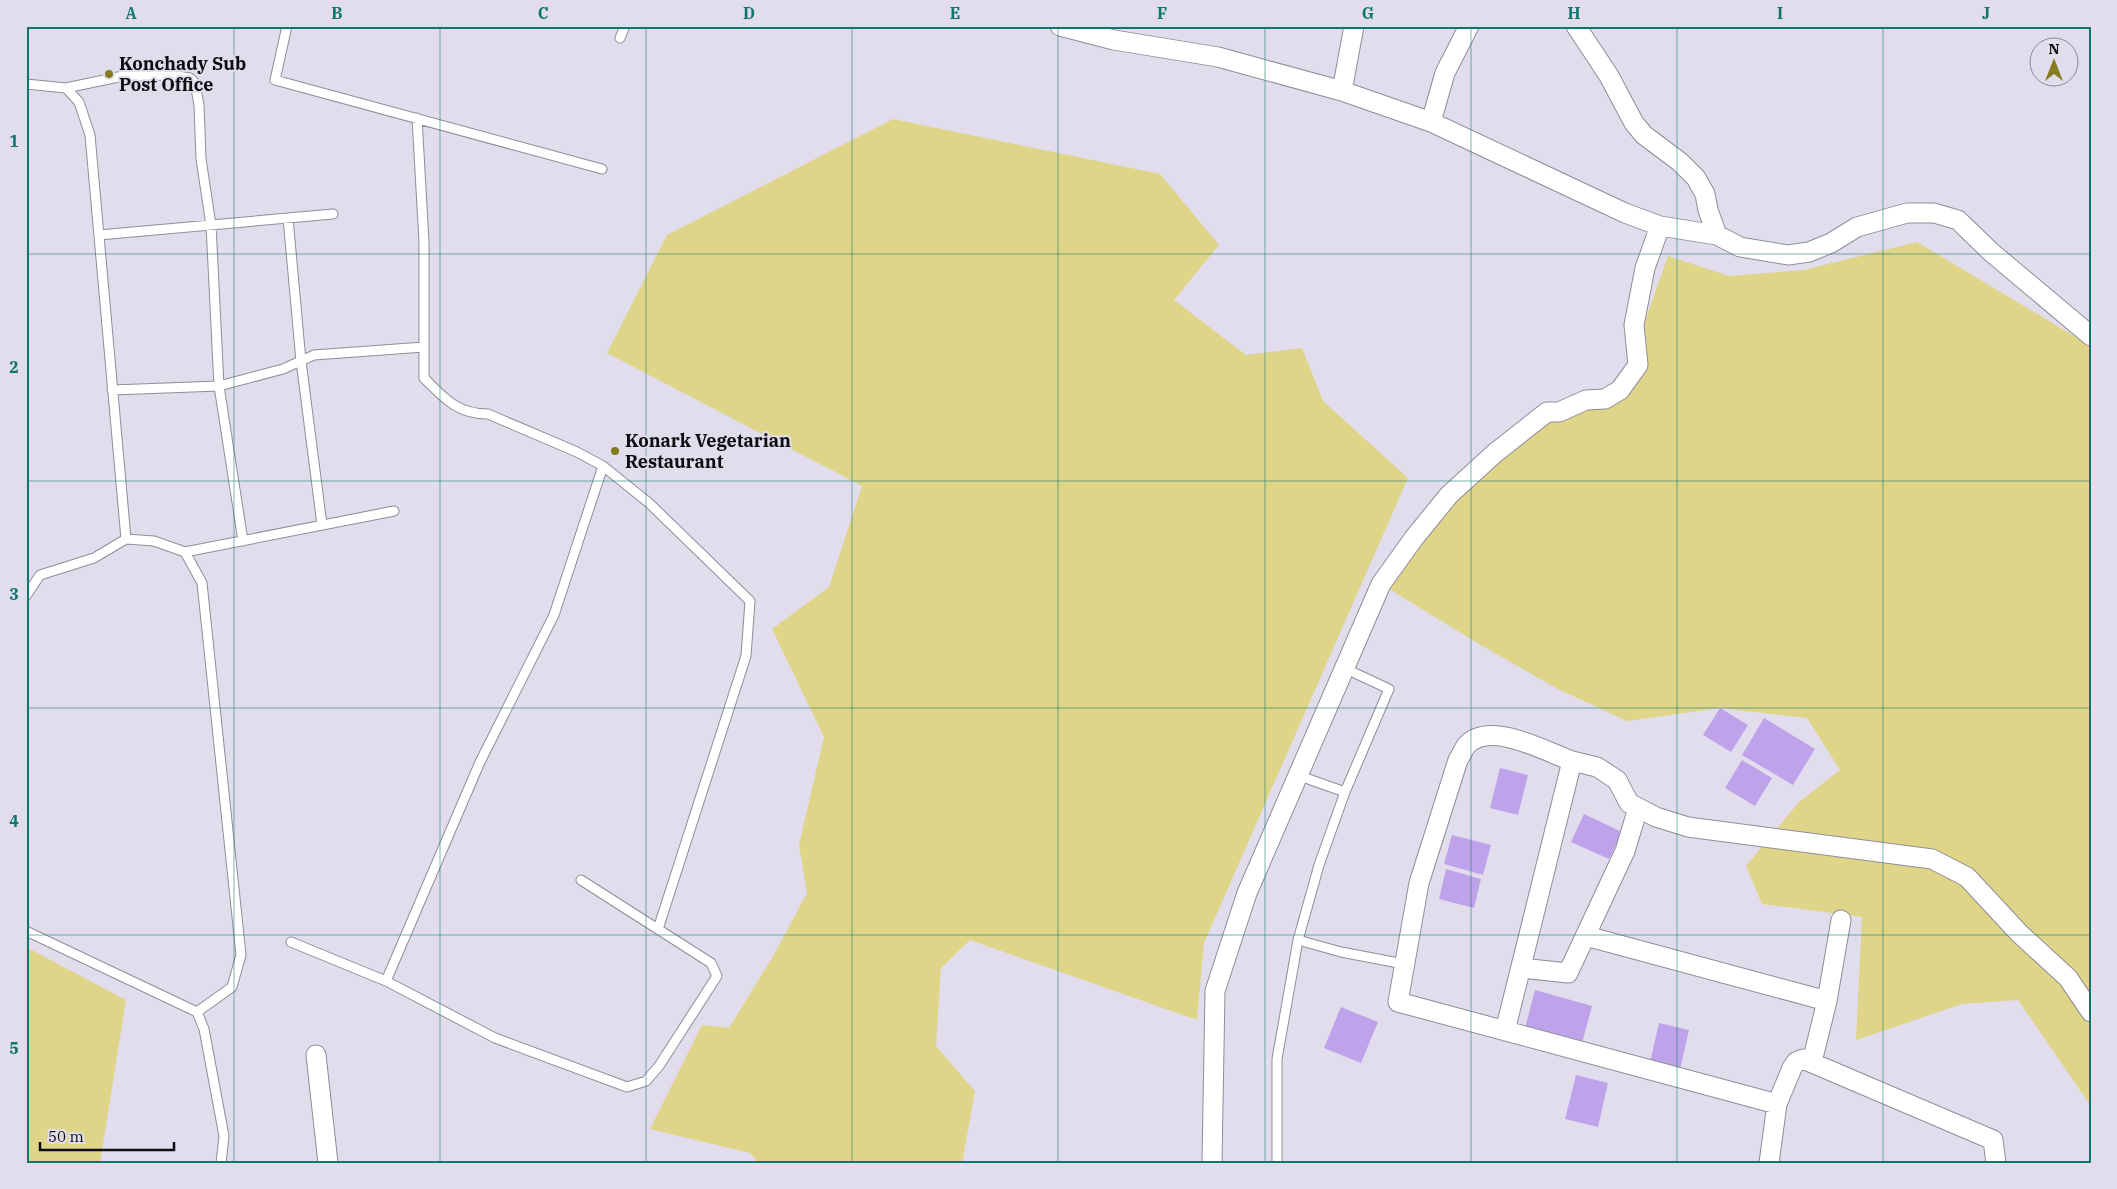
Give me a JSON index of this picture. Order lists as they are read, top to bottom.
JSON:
{
  "places": ["Konchady Sub Post Office", "Konark Vegetarian Restaurant"],
  "scale_bar": "50 m",
  "north": "top",
  "grid": {
    "columns": [
      "A",
      "B",
      "C",
      "D",
      "E",
      "F",
      "G",
      "H",
      "I",
      "J"
    ],
    "rows": [
      "1",
      "2",
      "3",
      "4",
      "5"
    ]
  }
}
